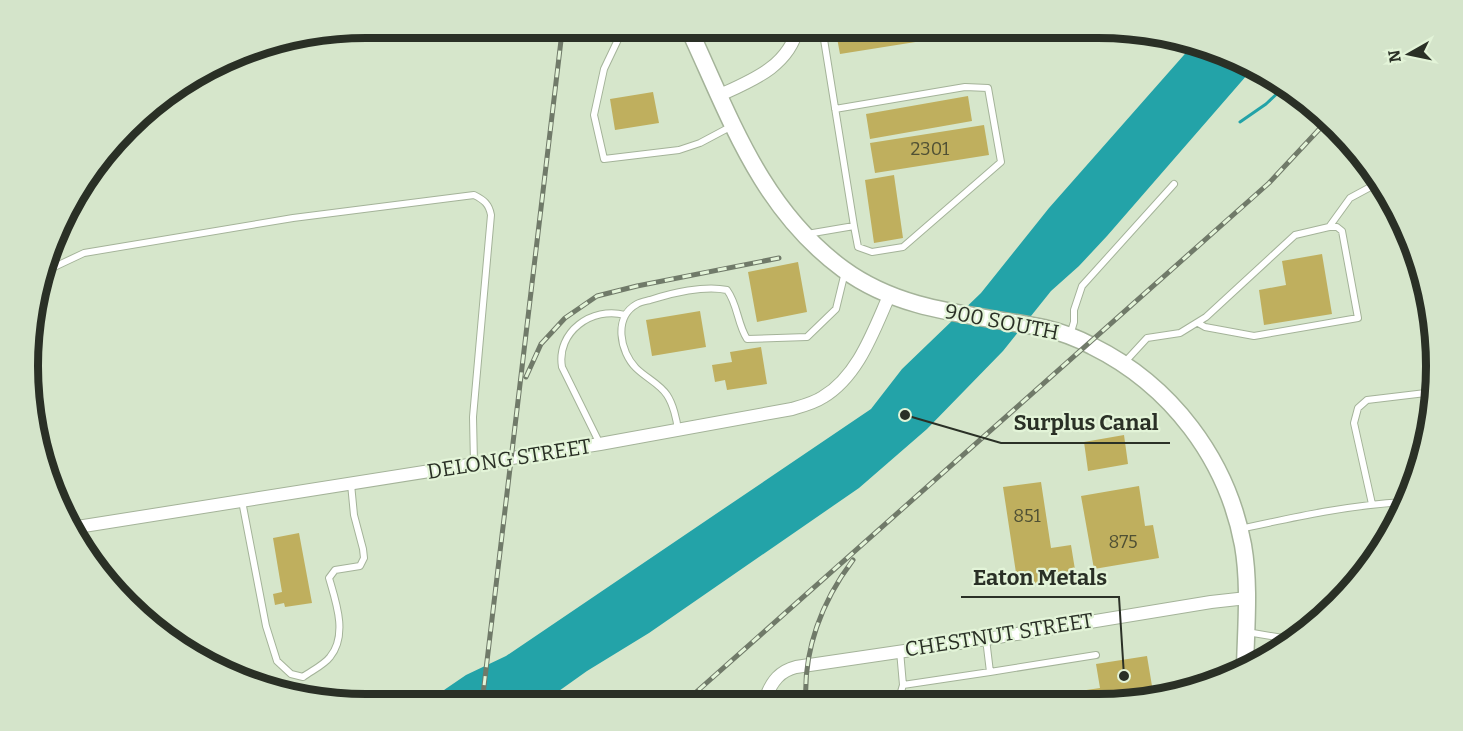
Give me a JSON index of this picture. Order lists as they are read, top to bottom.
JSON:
{
  "streets": {
    "street": ["900 SOUTH", "DELONG STREET", "CHESTNUT STREET"]
  },
  "crossings": [
    ["900 SOUTH", "DELONG STREET"],
    ["900 SOUTH", "CHESTNUT STREET"]
  ],
  "places": ["Surplus Canal", "Eaton Metals"],
  "house_numbers": ["2301", "851", "875"],
  "north": "left"
}
